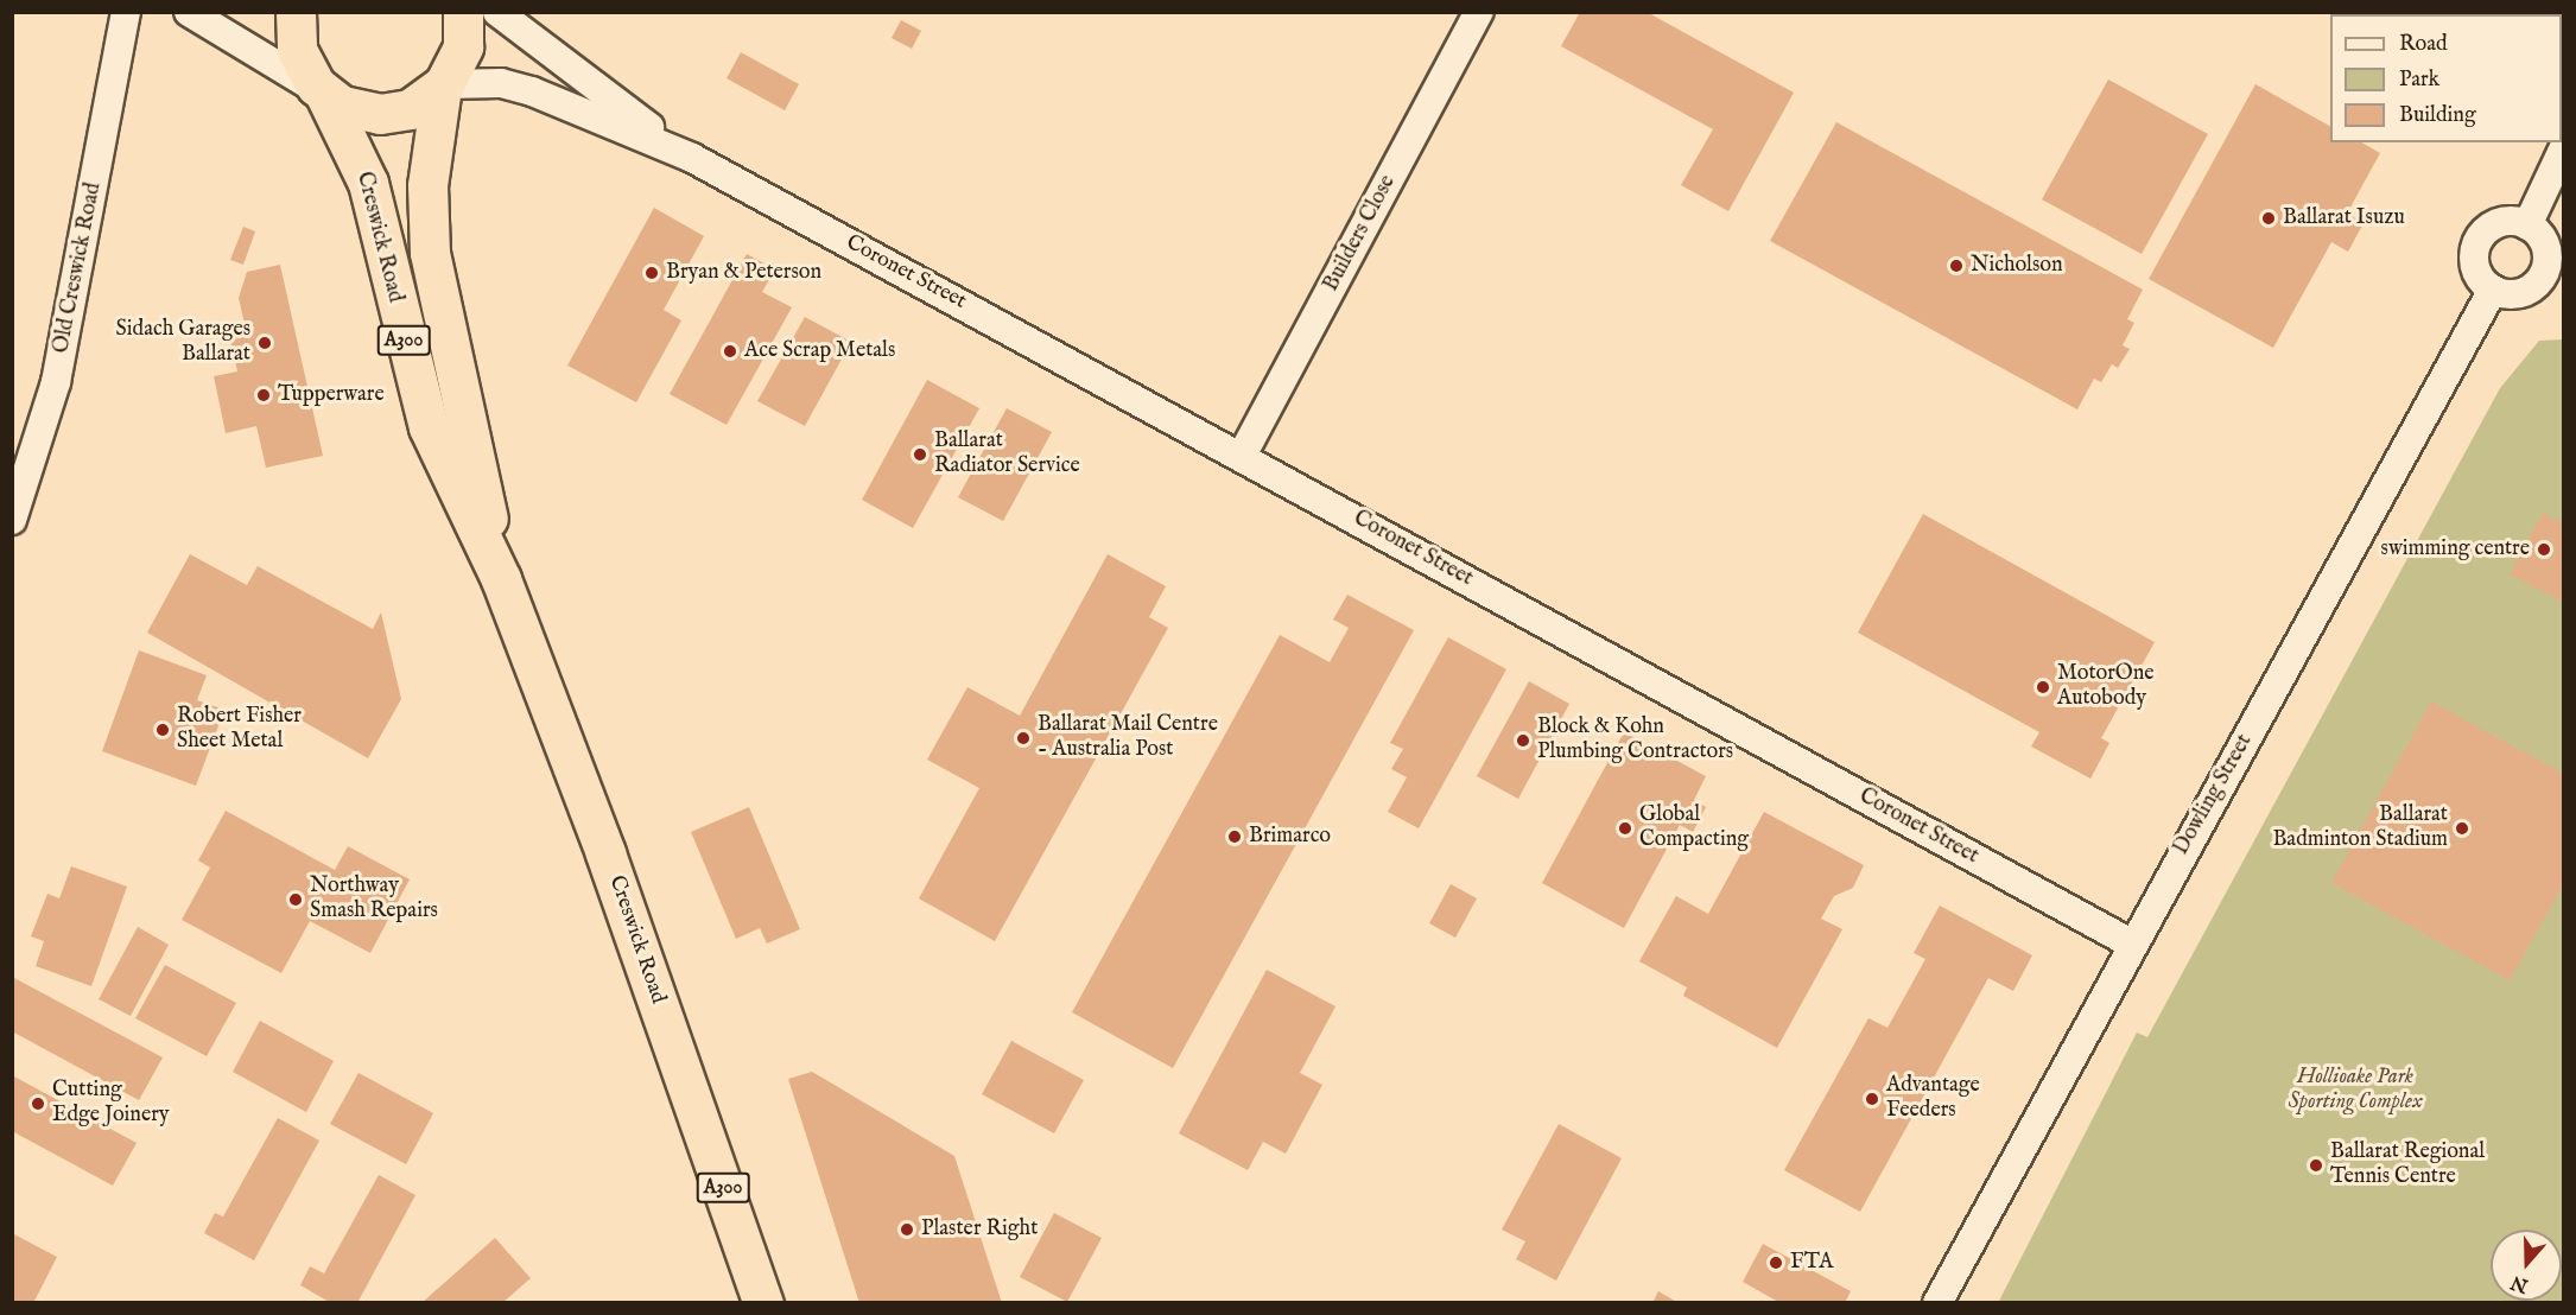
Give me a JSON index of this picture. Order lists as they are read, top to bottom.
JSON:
{
  "streets": {
    "highway": ["Creswick Road", "A300"],
    "street": [
      "Builders Close",
      "Old Creswick Road",
      "Coronet Street",
      "Dowling Street"
    ]
  },
  "crossings": [
    ["Builders Close", "Coronet Street"],
    ["Creswick Road", "Coronet Street"],
    ["Creswick Road", "A300"],
    ["Coronet Street", "A300"],
    ["Coronet Street", "Dowling Street"]
  ],
  "parks": ["Hollioake Park Sporting Complex"],
  "places": [
    "Ballarat Isuzu",
    "Nicholson",
    "Bryan & Peterson",
    "Sidach Garages Ballarat",
    "Ace Scrap Metals",
    "Tupperware",
    "Ballarat Radiator Service",
    "swimming centre",
    "MotorOne Autobody",
    "Robert Fisher Sheet Metal",
    "Ballarat Mail Centre - Australia Post",
    "Block & Kohn Plumbing Contractors",
    "Global Compacting",
    "Ballarat Badminton Stadium",
    "Brimarco",
    "Northway Smash Repairs",
    "Advantage Feeders",
    "Cutting Edge Joinery",
    "Ballarat Regional Tennis Centre",
    "Plaster Right",
    "FTA"
  ],
  "legend": ["Road", "Park", "Building"],
  "north": "bottom"
}
